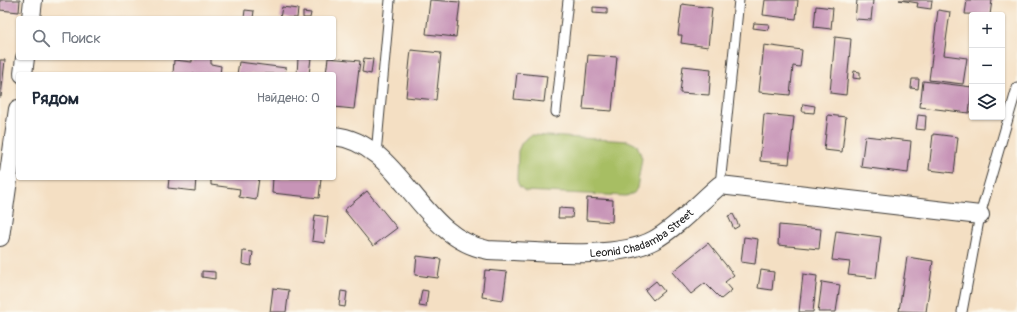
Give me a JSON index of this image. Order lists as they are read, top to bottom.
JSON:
{
  "streets": {
    "street": ["Leonid Chadamba Street"]
  },
  "page": {
    "map_buttons": ["+", "−"],
    "search": "Поиск",
    "heading": ["Рядом", "Найдено: 0"]
  }
}
